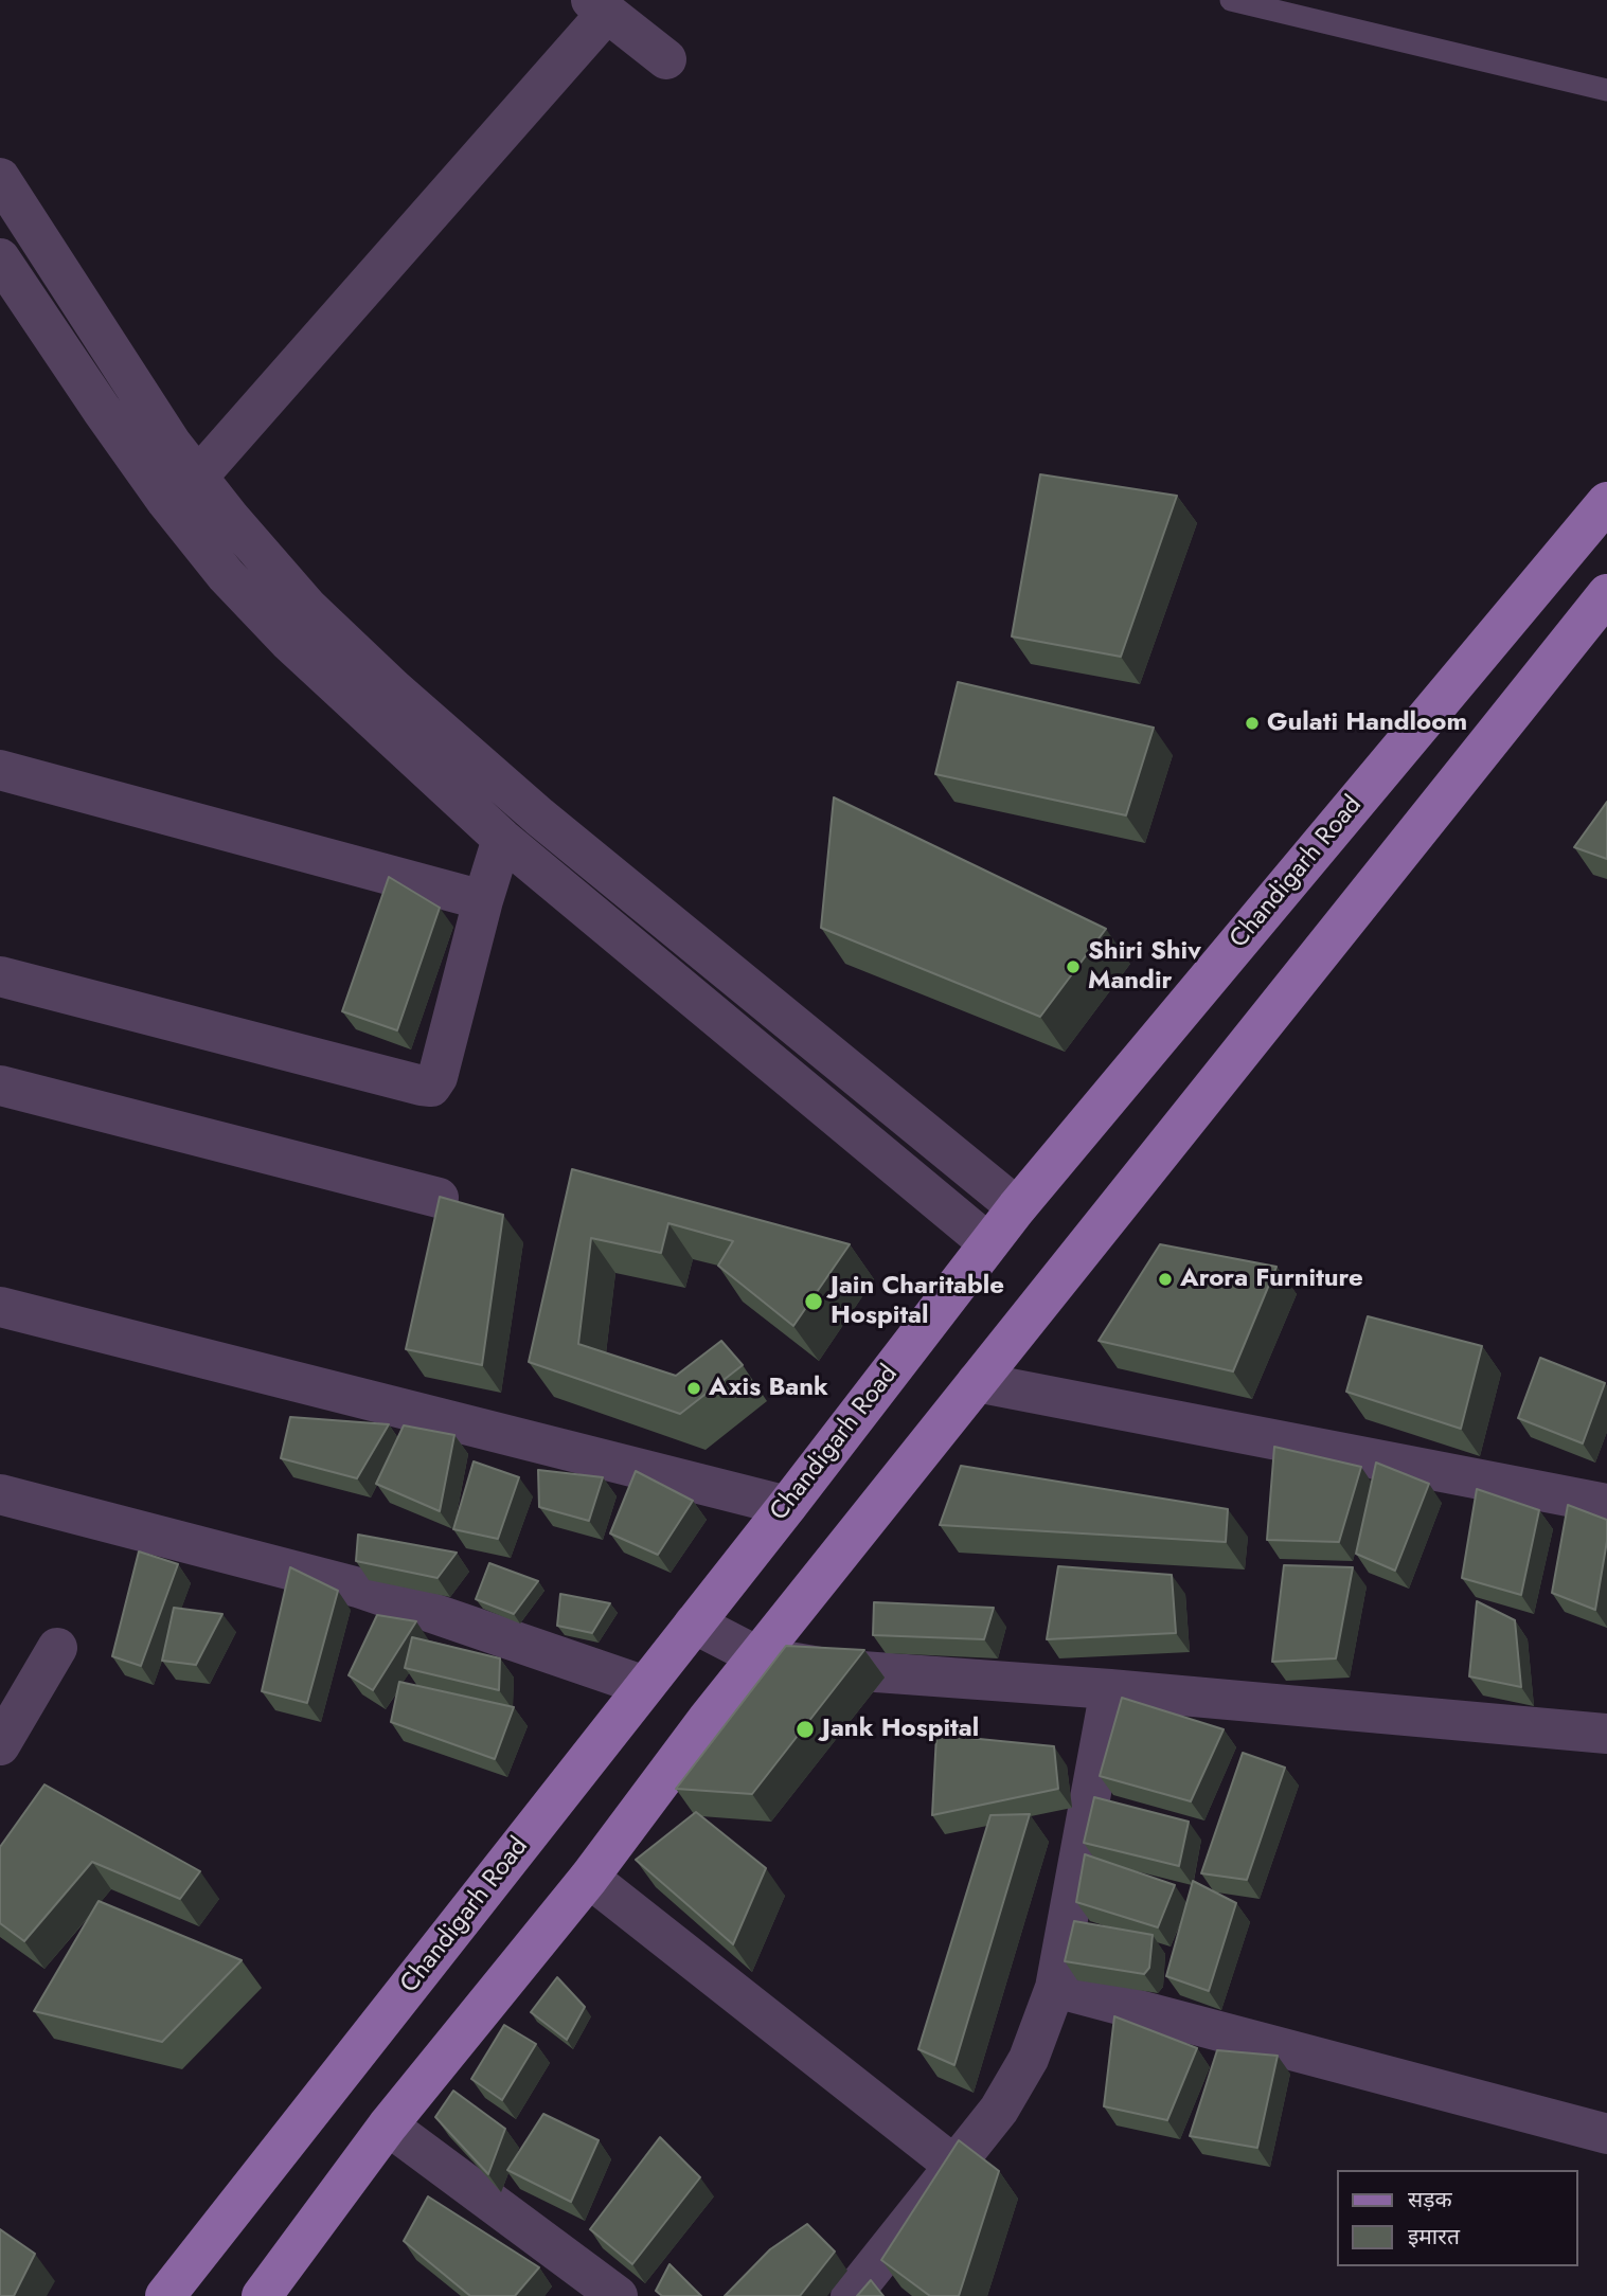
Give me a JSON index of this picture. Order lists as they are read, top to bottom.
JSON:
{
  "streets": {
    "main road": ["Chandigarh Road"]
  },
  "places": [
    "Gulati Handloom",
    "Shiri Shiv Mandir",
    "Arora Furniture",
    "Jain Charitable Hospital",
    "Axis Bank",
    "Jank Hospital"
  ],
  "legend": ["सड़क", "इमारत"]
}
